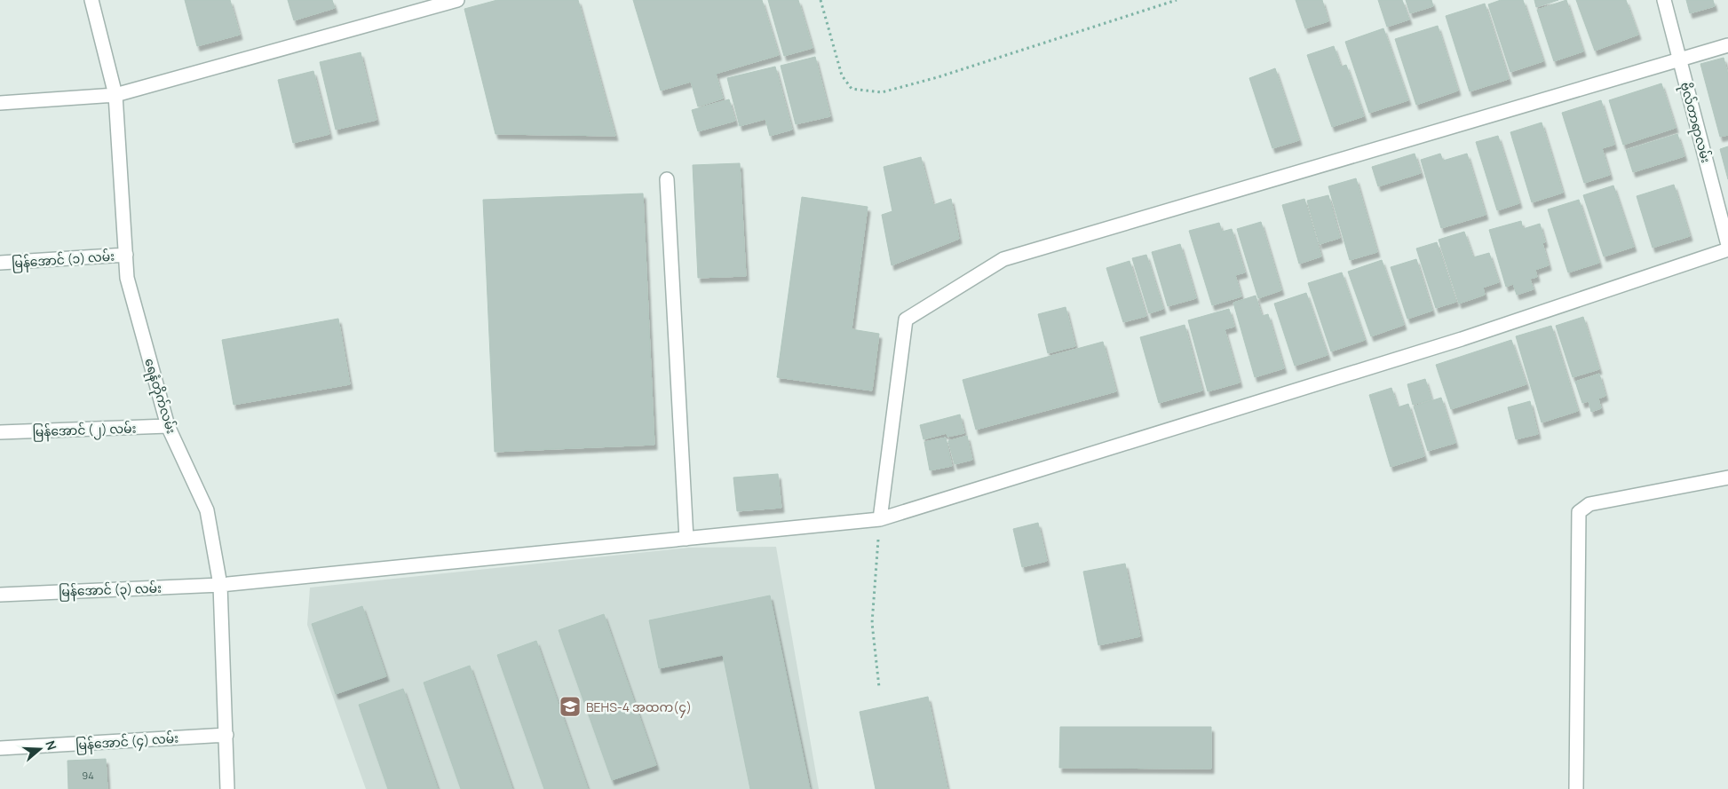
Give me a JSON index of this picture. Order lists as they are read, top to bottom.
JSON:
{
  "streets": {
    "street": [
      "ဗိုလ်တာရာလမ်း",
      "မြန်အောင် (၁) လမ်း",
      "ရေနံတိုက်လမ်း",
      "မြန်အောင် (၂) လမ်း",
      "မြန်အောင် (၃) လမ်း",
      "မြန်အောင် (၄) လမ်း"
    ]
  },
  "crossings": [
    ["မြန်အောင် (၁) လမ်း", "ရေနံတိုက်လမ်း"],
    ["ရေနံတိုက်လမ်း", "မြန်အောင် (၂) လမ်း"],
    ["ရေနံတိုက်လမ်း", "မြန်အောင် (၃) လမ်း"],
    ["ရေနံတိုက်လမ်း", "မြန်အောင် (၄) လမ်း"]
  ],
  "places": {
    "school or university": ["BEHS-4 အထက(၄)"]
  },
  "house_numbers": ["94"],
  "north": "right"
}
